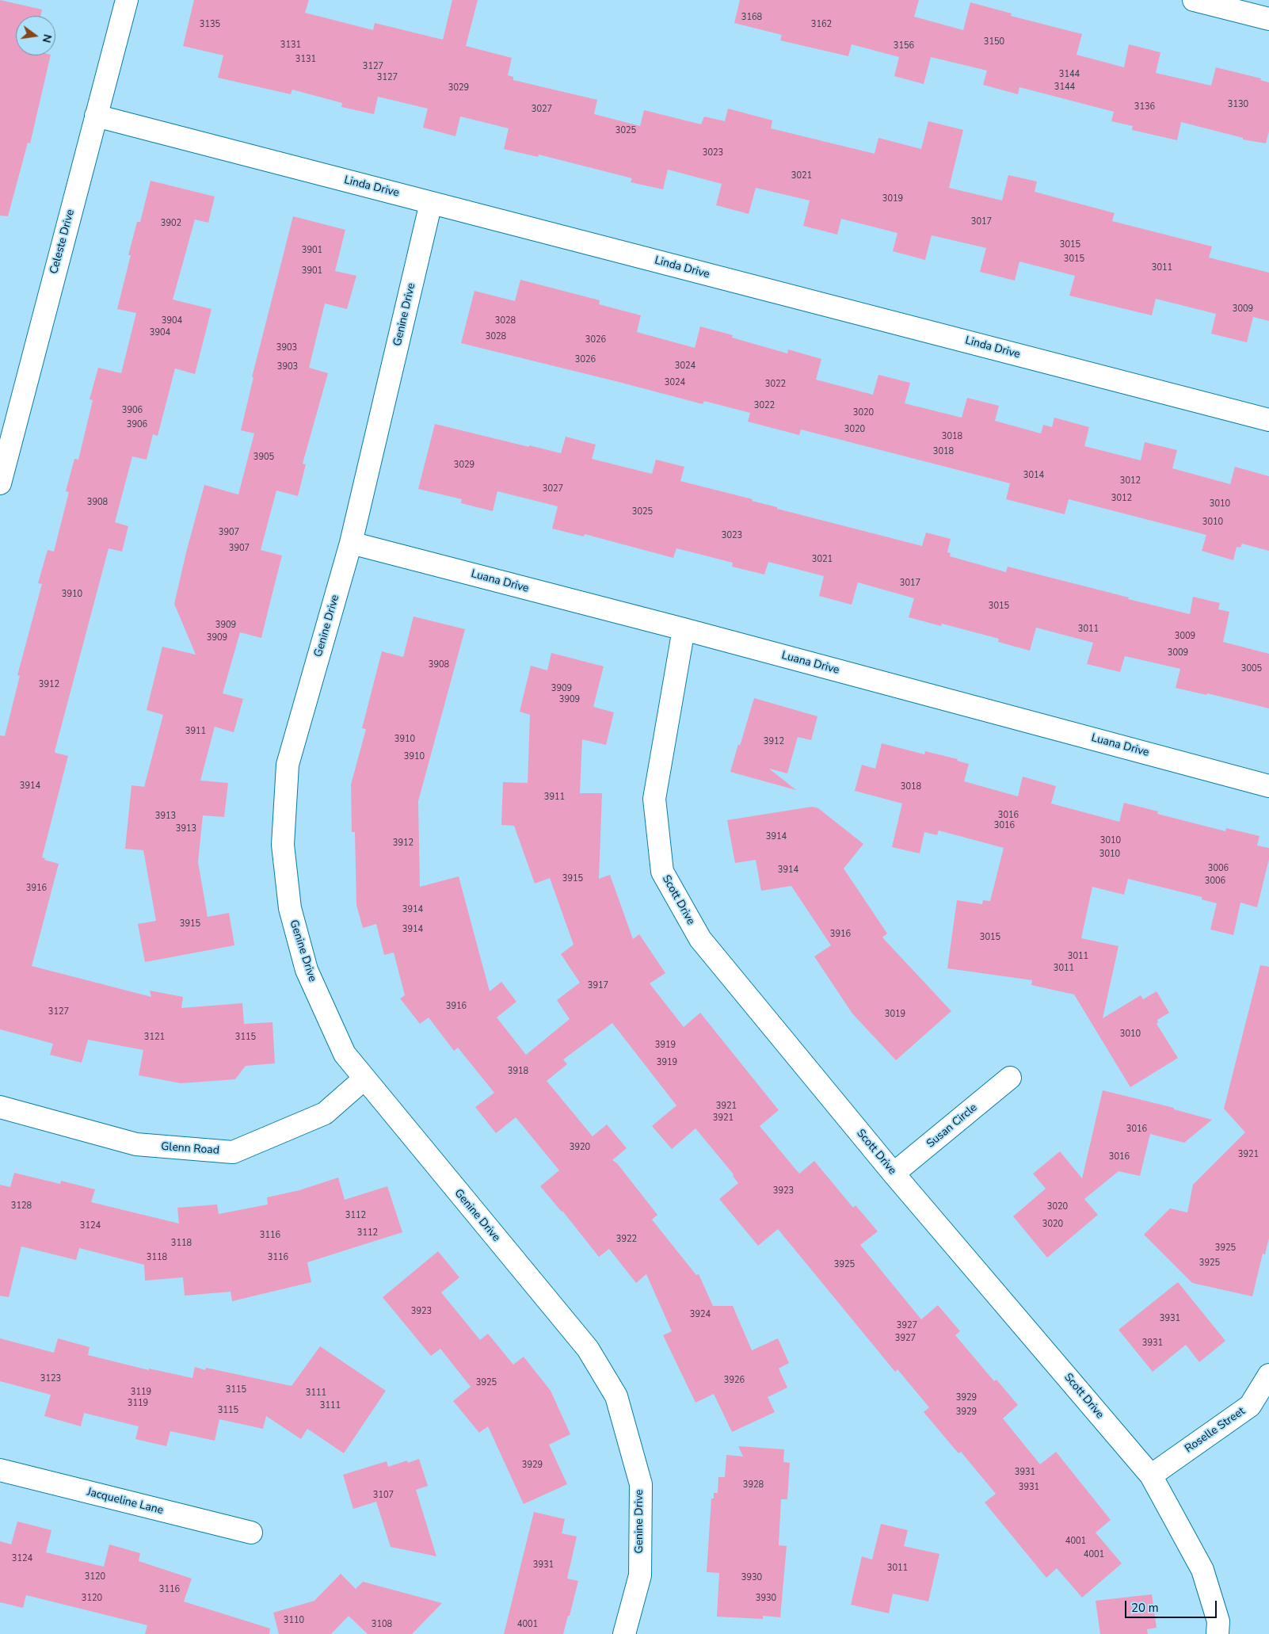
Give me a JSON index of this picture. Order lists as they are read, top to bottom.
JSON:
{
  "streets": {
    "street": [
      "Linda Drive",
      "Celeste Drive",
      "Genine Drive",
      "Luana Drive",
      "Scott Drive",
      "Susan Circle",
      "Glenn Road",
      "Roselle Street",
      "Jacqueline Lane"
    ]
  },
  "crossings": [
    ["Linda Drive", "Celeste Drive"],
    ["Linda Drive", "Genine Drive"],
    ["Genine Drive", "Luana Drive"],
    ["Genine Drive", "Glenn Road"],
    ["Luana Drive", "Scott Drive"],
    ["Scott Drive", "Susan Circle"],
    ["Scott Drive", "Roselle Street"]
  ],
  "house_numbers": [
    "3168",
    "3135",
    "3162",
    "3150",
    "3131",
    "3156",
    "3131",
    "3127",
    "3144",
    "3127",
    "3144",
    "3029",
    "3130",
    "3136",
    "3027",
    "3025",
    "3023",
    "3021",
    "3019",
    "3017",
    "3902",
    "3015",
    "3901",
    "3015",
    "3011",
    "3901",
    "3009",
    "3904",
    "3028",
    "3904",
    "3028",
    "3026",
    "3903",
    "3026",
    "3024",
    "3903",
    "3024",
    "3022",
    "3022",
    "3906",
    "3020",
    "3906",
    "3020",
    "3018",
    "3018",
    "3905",
    "3029",
    "3014",
    "3012",
    "3027",
    "3012",
    "3908",
    "3010",
    "3025",
    "3010",
    "3907",
    "3023",
    "3907",
    "3021",
    "3017",
    "3910",
    "3015",
    "3909",
    "3011",
    "3009",
    "3909",
    "3009",
    "3908",
    "3005",
    "3912",
    "3909",
    "3909",
    "3911",
    "3910",
    "3912",
    "3910",
    "3914",
    "3018",
    "3911",
    "3016",
    "3913",
    "3016",
    "3913",
    "3914",
    "3010",
    "3912",
    "3010",
    "3006",
    "3914",
    "3915",
    "3006",
    "3916",
    "3914",
    "3915",
    "3914",
    "3916",
    "3015",
    "3011",
    "3011",
    "3917",
    "3916",
    "3127",
    "3019",
    "3010",
    "3121",
    "3115",
    "3919",
    "3919",
    "3918",
    "3921",
    "3921",
    "3016",
    "3920",
    "3921",
    "3016",
    "3923",
    "3128",
    "3020",
    "3112",
    "3020",
    "3124",
    "3112",
    "3116",
    "3922",
    "3118",
    "3925",
    "3118",
    "3116",
    "3925",
    "3925",
    "3923",
    "3924",
    "3931",
    "3927",
    "3927",
    "3931",
    "3123",
    "3926",
    "3925",
    "3115",
    "3119",
    "3111",
    "3929",
    "3119",
    "3111",
    "3115",
    "3929",
    "3929",
    "3931",
    "3928",
    "3931",
    "3107",
    "4001",
    "4001",
    "3124",
    "3931",
    "3011",
    "3120",
    "3930",
    "3116",
    "3120",
    "3930",
    "3110",
    "3108",
    "4001"
  ],
  "scale_bar": "20 m",
  "north": "right"
}
